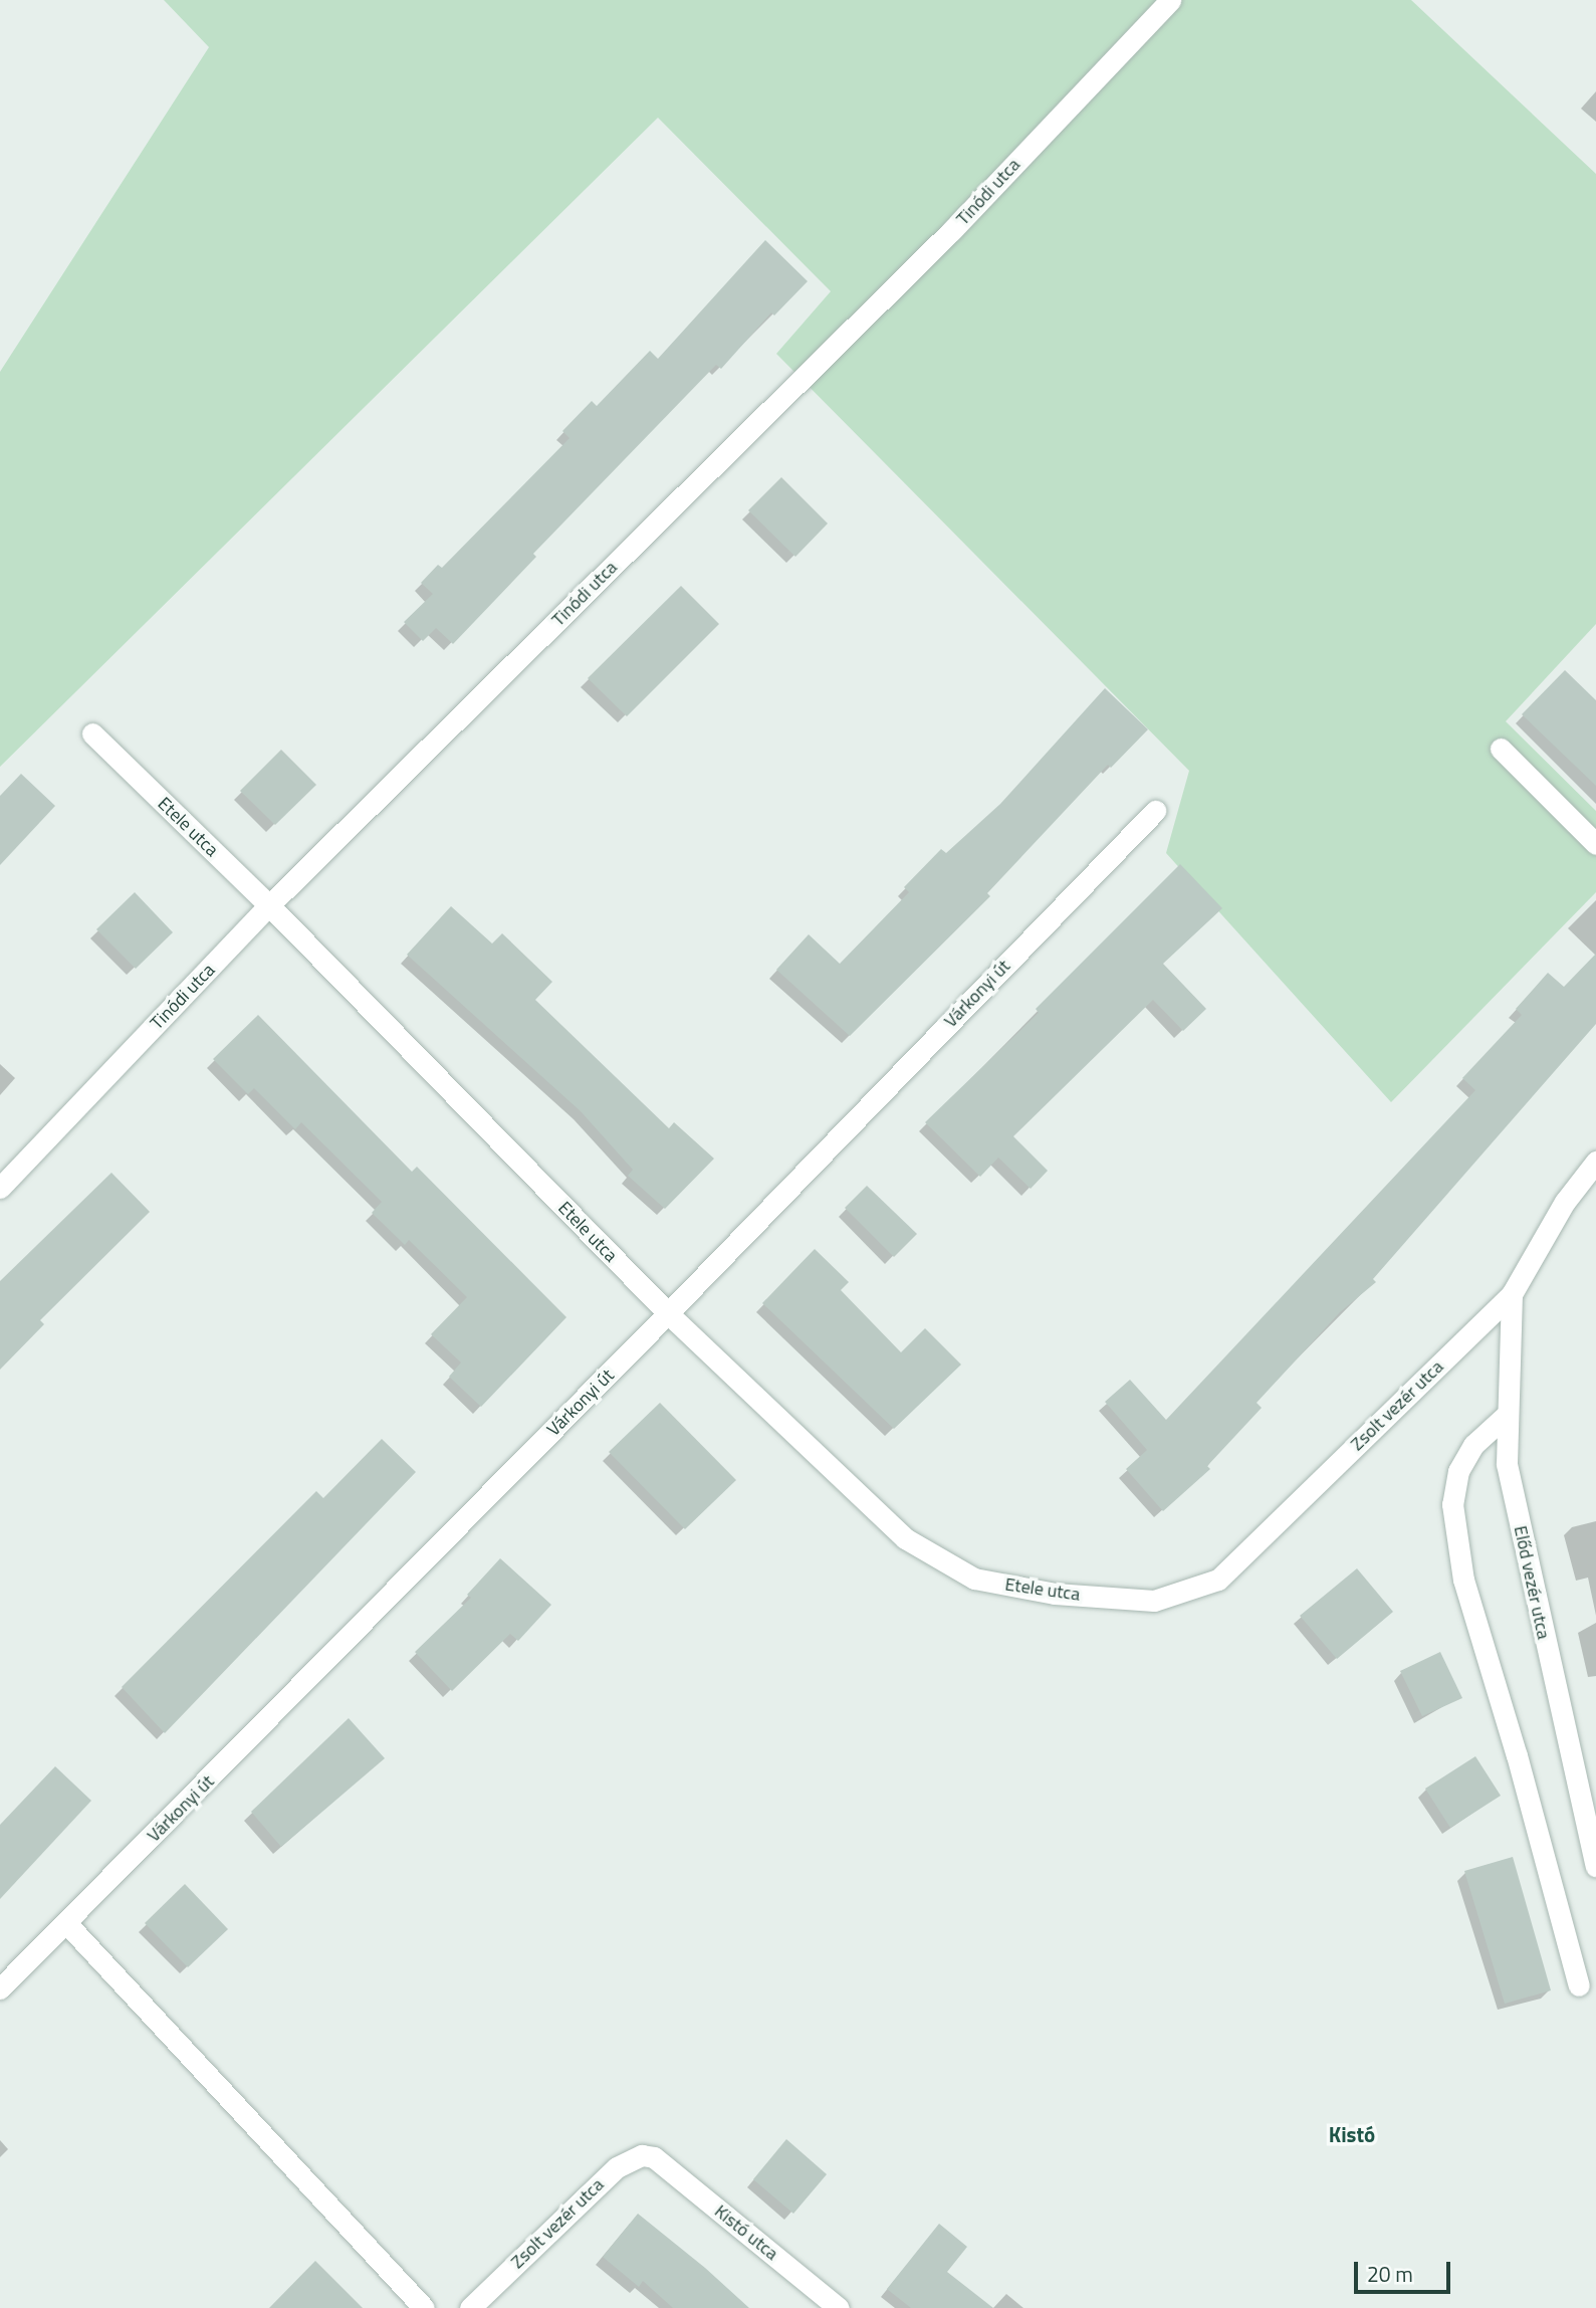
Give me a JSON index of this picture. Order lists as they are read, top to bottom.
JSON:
{
  "streets": {
    "street": [
      "Tinódi utca",
      "Etele utca",
      "Várkonyi út",
      "Zsolt vezér utca",
      "Előd vezér utca",
      "Kistó utca"
    ]
  },
  "crossings": [
    ["Tinódi utca", "Etele utca"],
    ["Etele utca", "Várkonyi út"],
    ["Etele utca", "Zsolt vezér utca"],
    ["Zsolt vezér utca", "Előd vezér utca"],
    ["Zsolt vezér utca", "Kistó utca"]
  ],
  "districts": ["Kistó"],
  "scale_bar": "20 m"
}
